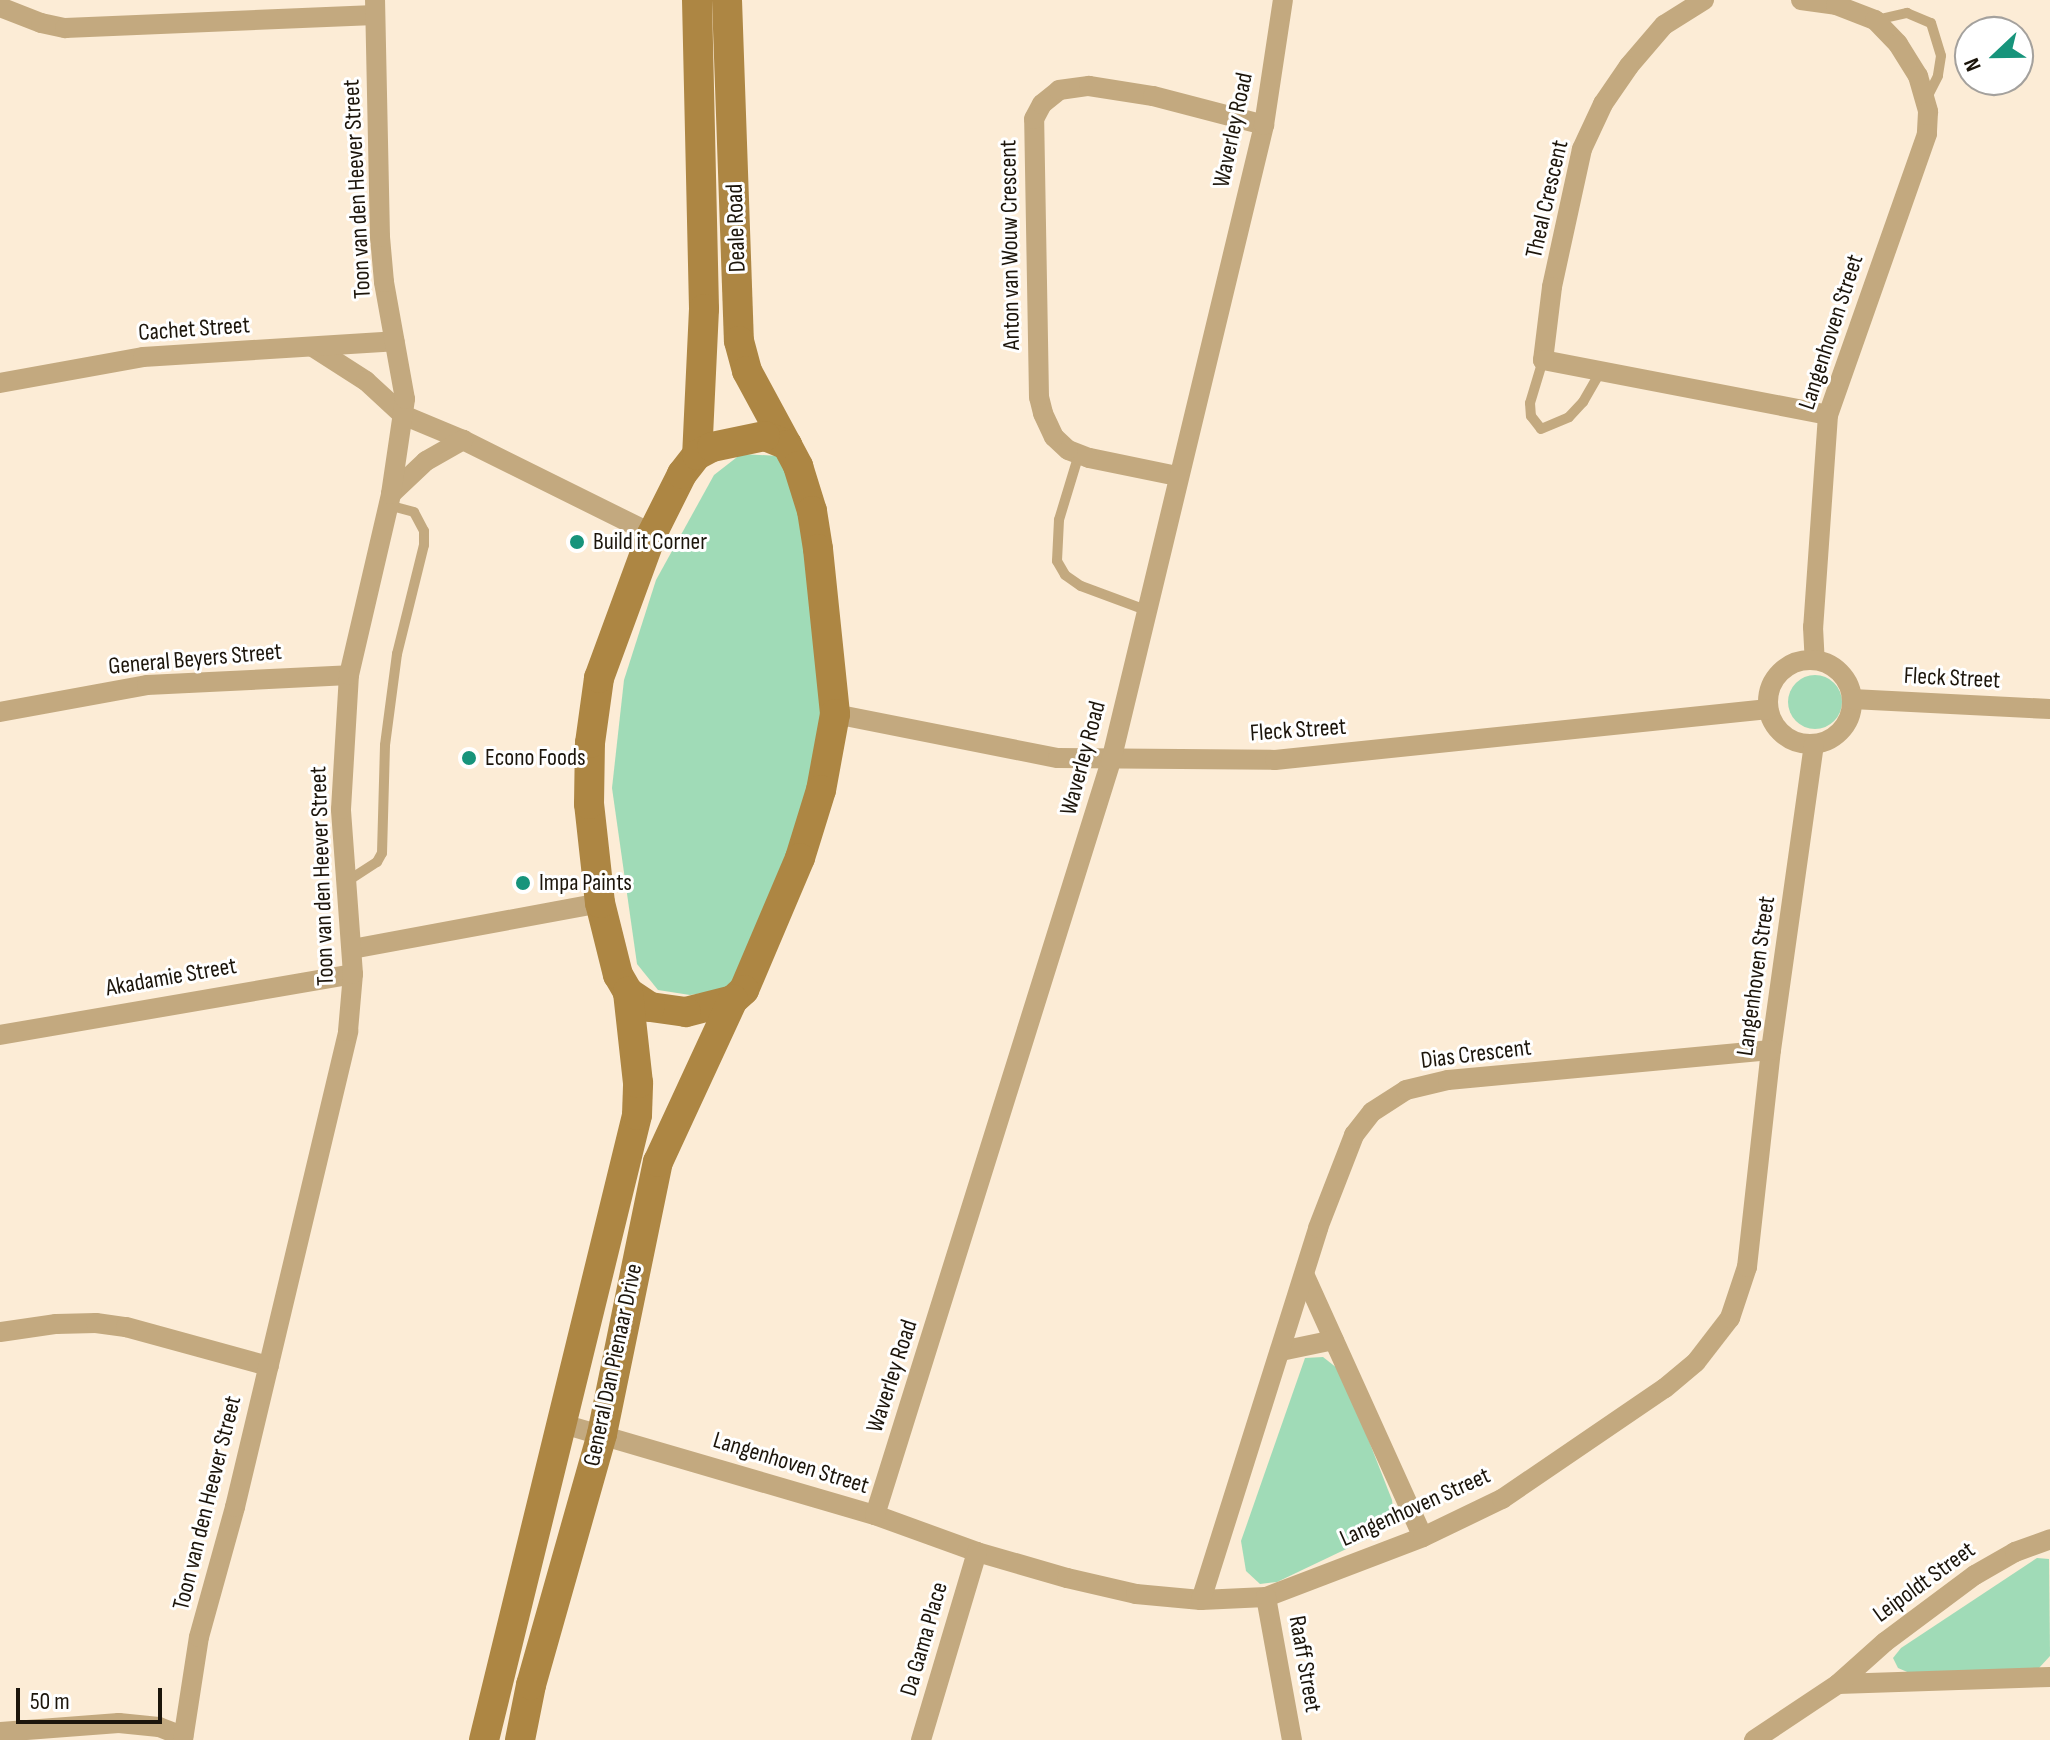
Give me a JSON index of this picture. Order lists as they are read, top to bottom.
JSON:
{
  "streets": {
    "street": [
      "Waverley Road",
      "Toon van den Heever Street",
      "Theal Crescent",
      "Deale Road",
      "Anton van Wouw Crescent",
      "Cachet Street",
      "Langenhoven Street",
      "General Beyers Street",
      "Fleck Street",
      "Akadamie Street",
      "Dias Crescent",
      "General Dan Pienaar Drive",
      "Leipoldt Street",
      "Da Gama Place",
      "Raaff Street"
    ]
  },
  "crossings": [
    ["Waverley Road", "Anton van Wouw Crescent"],
    ["Waverley Road", "Langenhoven Street"],
    ["Waverley Road", "Fleck Street"],
    ["Toon van den Heever Street", "Cachet Street"],
    ["Toon van den Heever Street", "General Beyers Street"],
    ["Toon van den Heever Street", "Akadamie Street"],
    ["Deale Road", "Fleck Street"],
    ["Deale Road", "General Dan Pienaar Drive"],
    ["Langenhoven Street", "Fleck Street"],
    ["Langenhoven Street", "Dias Crescent"],
    ["Langenhoven Street", "General Dan Pienaar Drive"],
    ["Langenhoven Street", "Da Gama Place"],
    ["Langenhoven Street", "Raaff Street"],
    ["Fleck Street", "General Dan Pienaar Drive"]
  ],
  "places": ["Build it Corner", "Econo Foods", "Impa Paints"],
  "scale_bar": "50 m",
  "north": "left"
}
